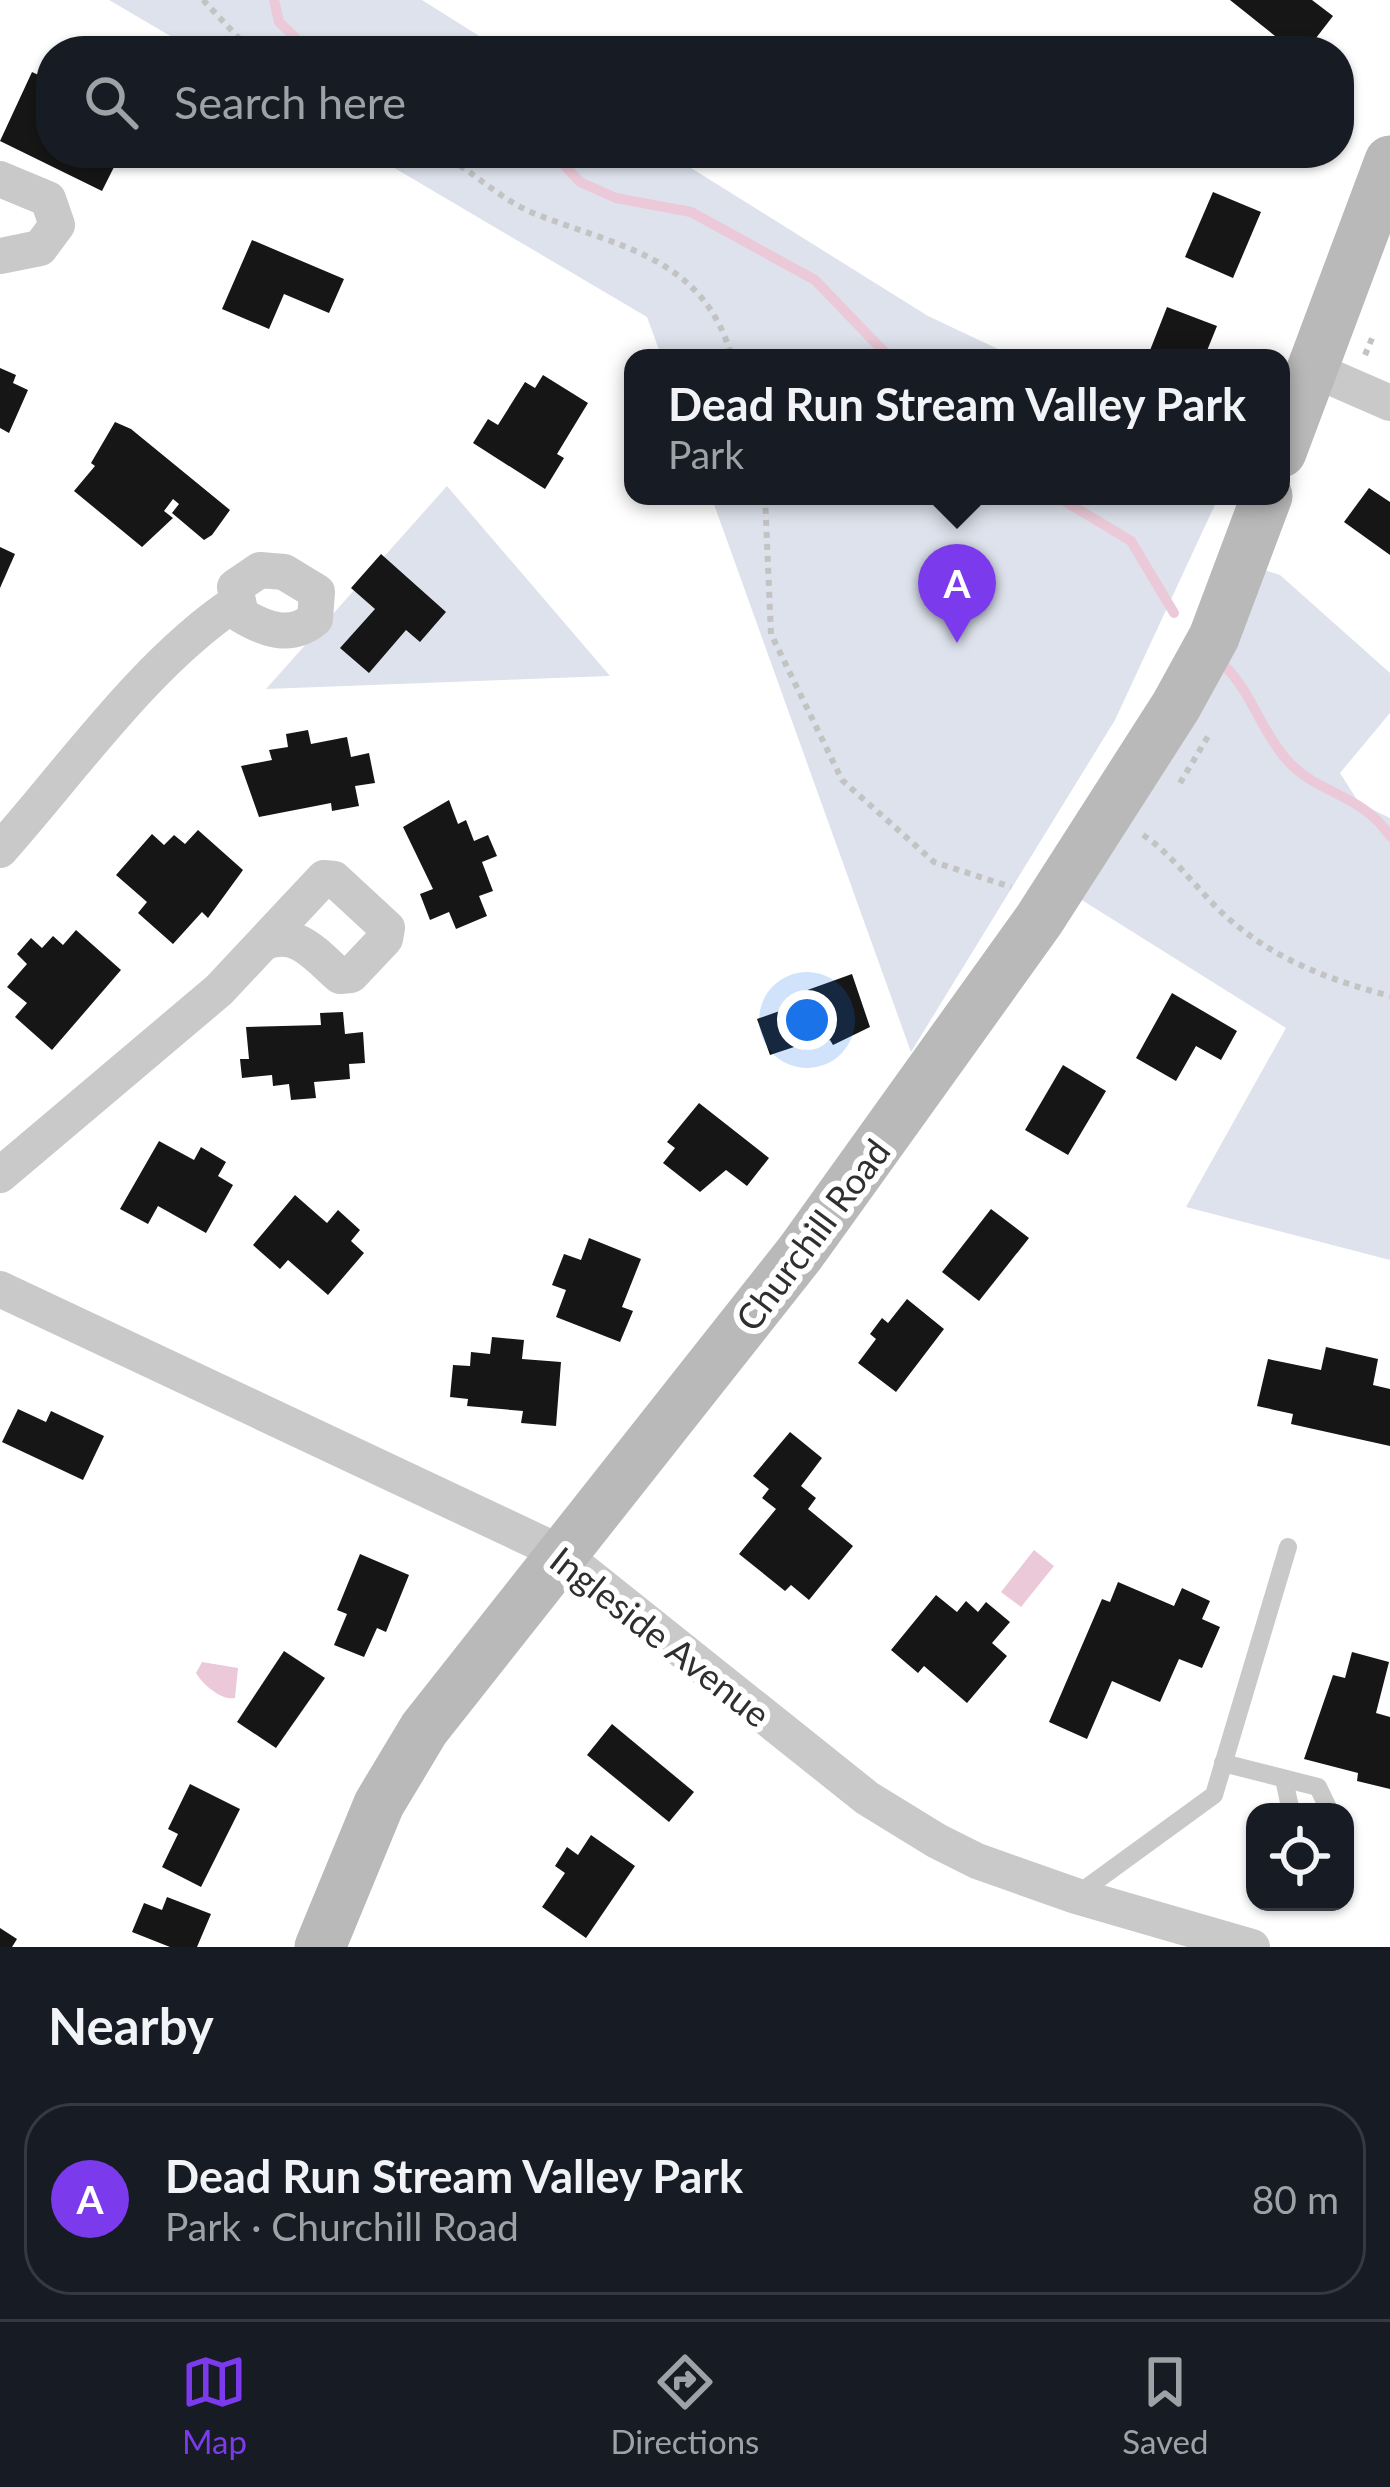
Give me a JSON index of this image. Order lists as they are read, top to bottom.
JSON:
{
  "streets": {
    "street": ["Churchill Road", "Ingleside Avenue"]
  },
  "crossings": [
    ["Churchill Road", "Ingleside Avenue"]
  ],
  "page": {
    "search": "Search here",
    "popup": ["Dead Run Stream Valley Park", "Park"],
    "pins": "A",
    "heading": "Nearby",
    "list": [
      {
        "mark": "A",
        "name": "Dead Run Stream Valley Park",
        "note": "Park · Churchill Road",
        "value": "80 m"
      }
    ],
    "nav": ["Map", "Directions", "Saved"]
  }
}
